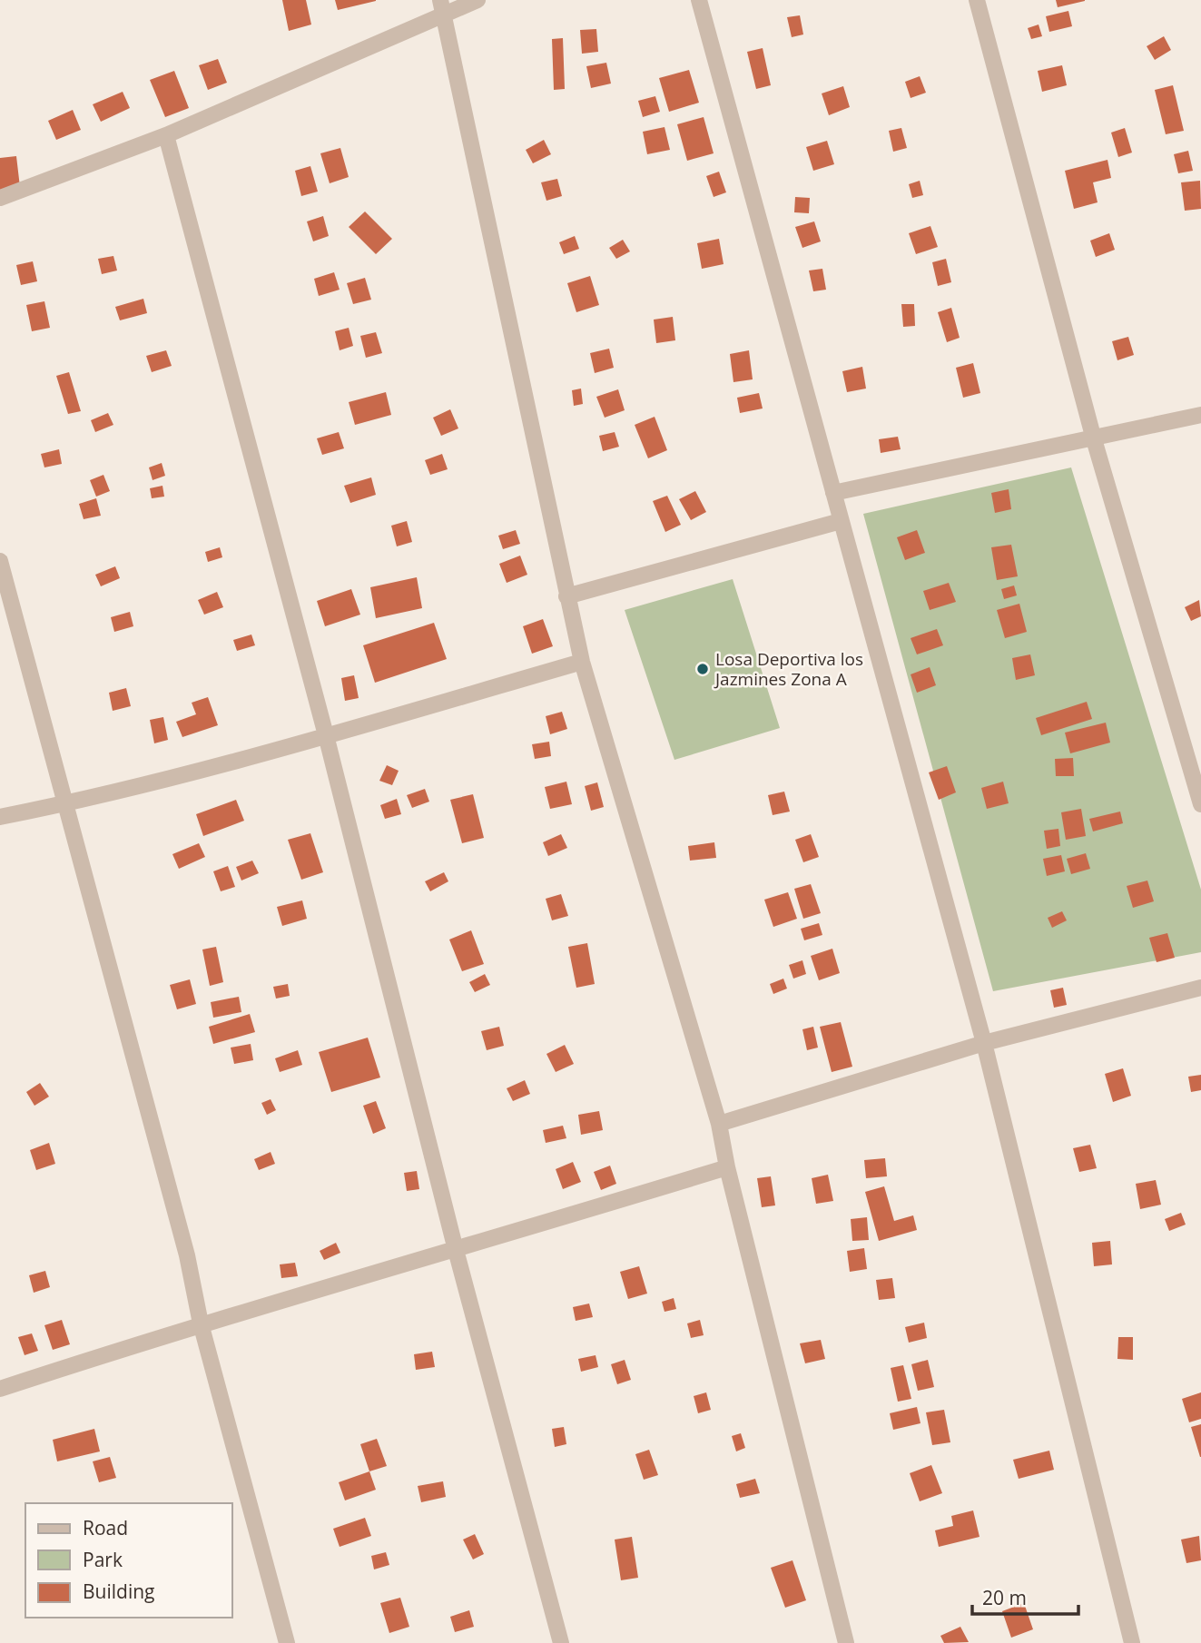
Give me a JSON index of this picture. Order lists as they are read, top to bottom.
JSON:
{
  "places": ["Losa Deportiva los Jazmines Zona A"],
  "legend": ["Road", "Park", "Building"],
  "scale_bar": "20 m"
}
